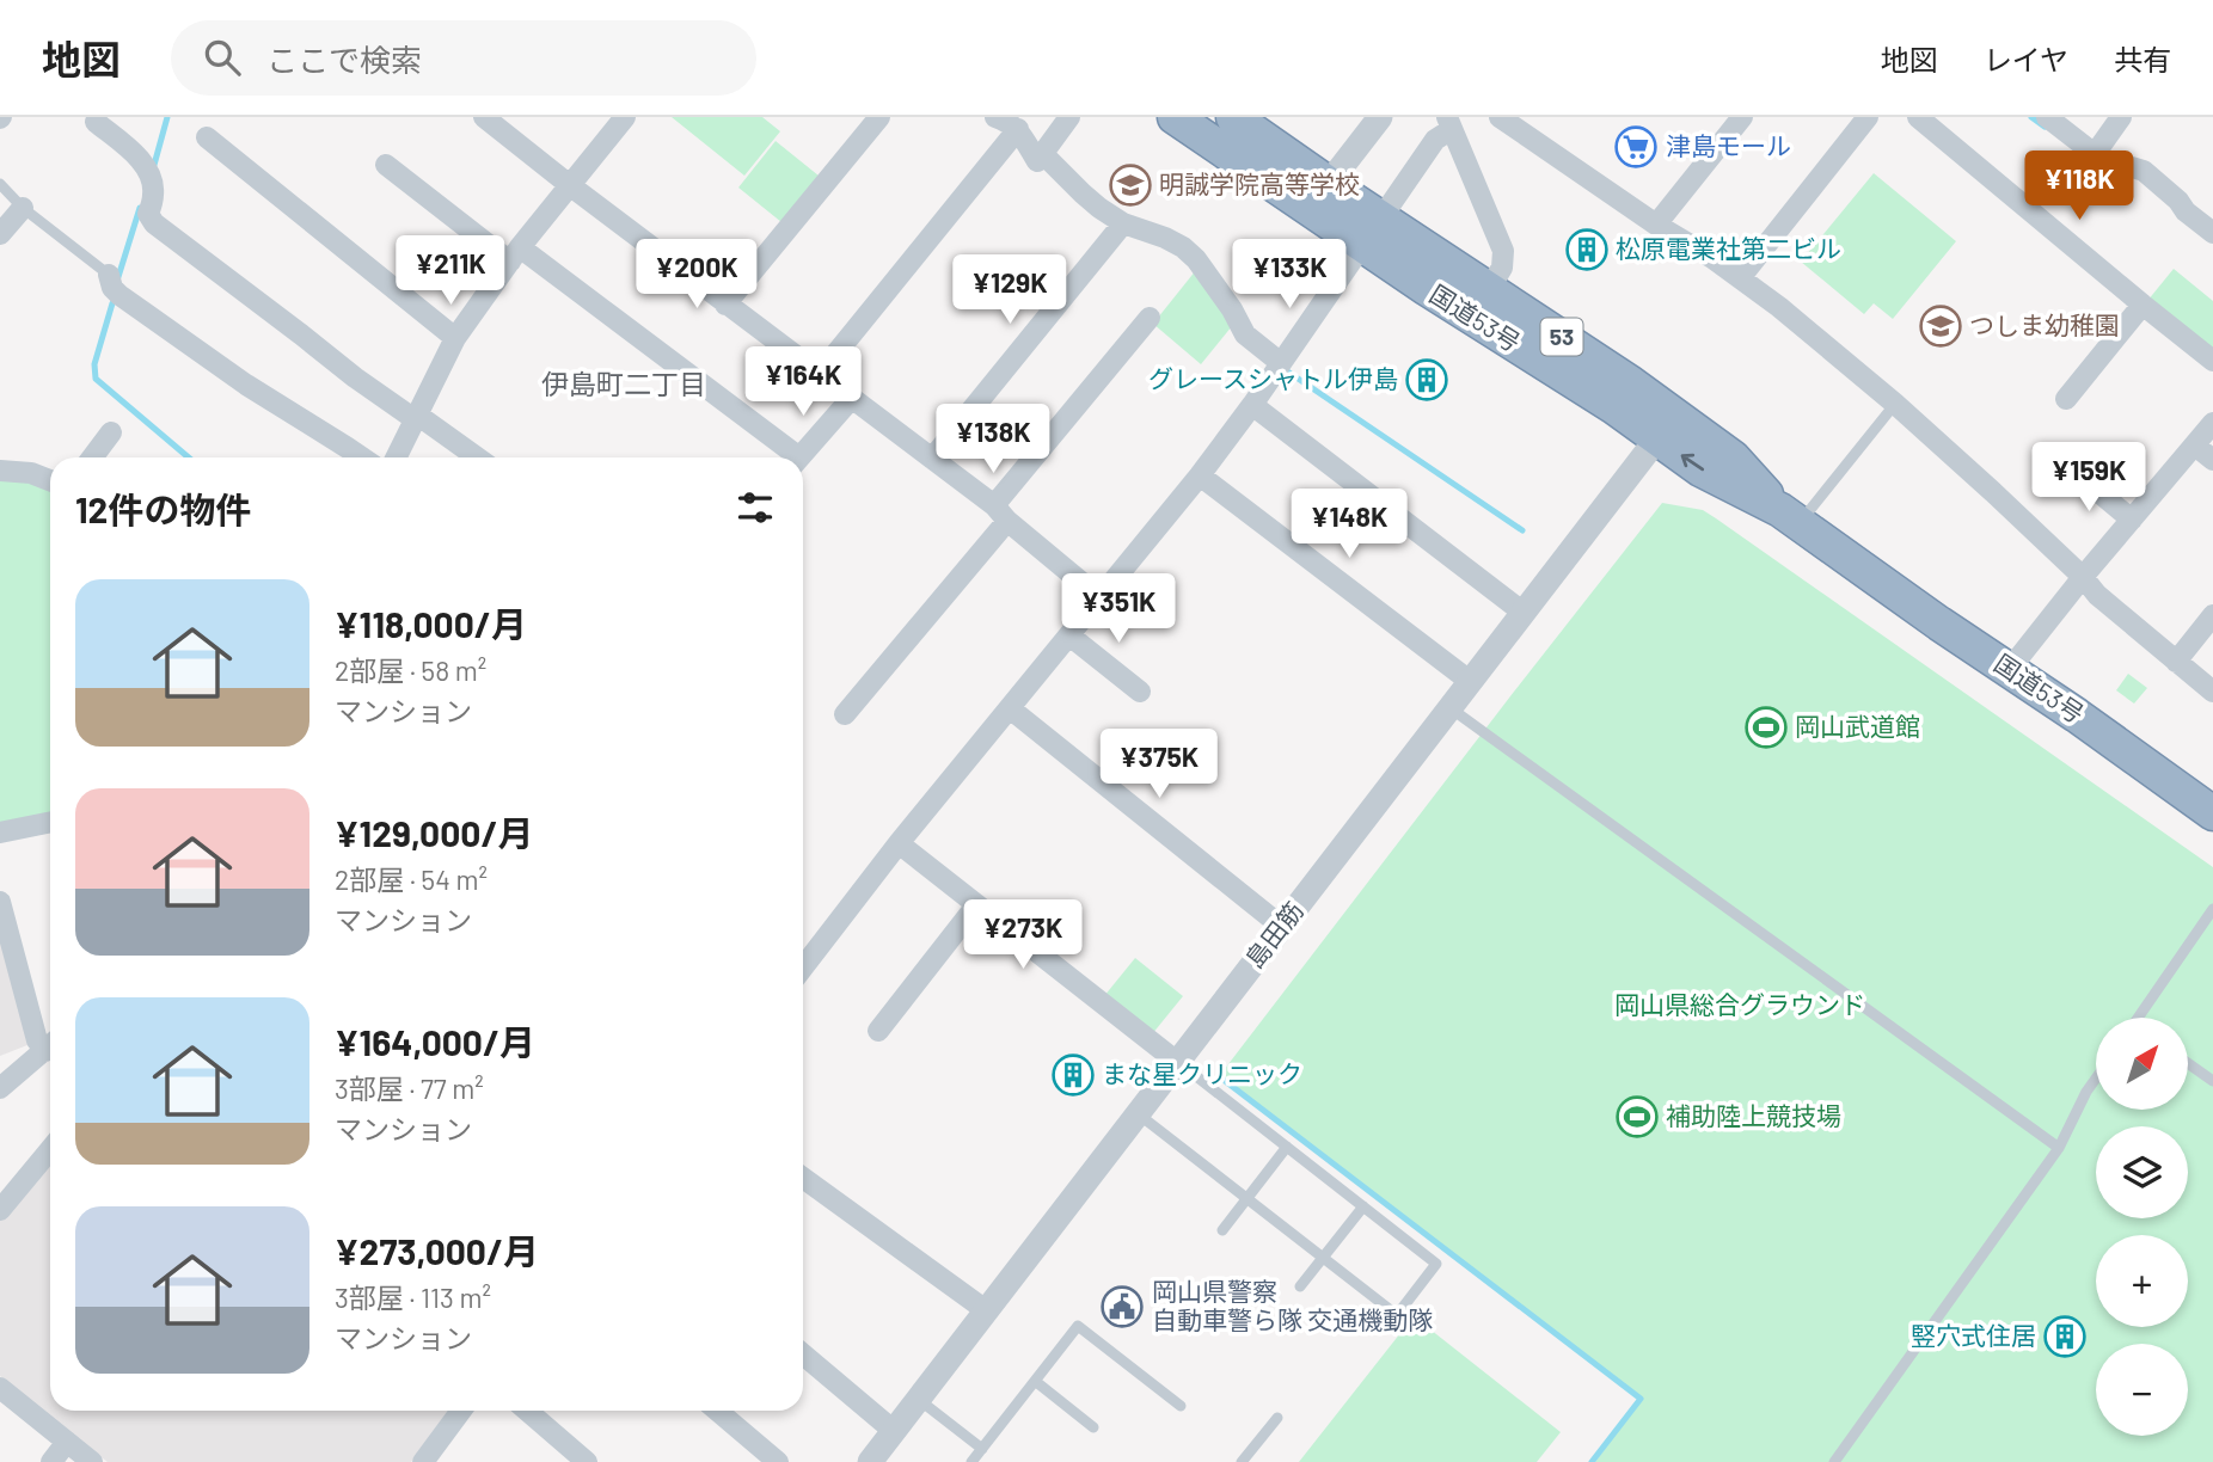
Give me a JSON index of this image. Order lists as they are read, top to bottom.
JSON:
{
  "streets": {
    "highway": ["国道53号", "53"],
    "street": ["島田筋"]
  },
  "crossings": [
    ["国道53号", "53"],
    ["国道53号", "島田筋"],
    ["53", "島田筋"]
  ],
  "districts": ["伊島町二丁目"],
  "parks": ["岡山県総合グラウンド"],
  "places": {
    "supermarket": ["津島モール"],
    "school or university": ["明誠学院高等学校", "つしま幼稚園"],
    "building": [
      "松原電業社第二ビル",
      "グレースシャトル伊島",
      "まな星クリニック",
      "竪穴式住居"
    ],
    "sports": ["岡山武道館", "補助陸上競技場"],
    "public building": ["岡山県警察 自動車警ら隊 交通機動隊"]
  },
  "north": "top right",
  "page": {
    "header": "地図",
    "search": "ここで検索",
    "nav": ["地図", "レイヤ", "共有"],
    "price": [
      "¥118K",
      "¥211K",
      "¥200K",
      "¥133K",
      "¥129K",
      "¥164K",
      "¥138K",
      "¥159K",
      "¥148K",
      "¥351K",
      "¥375K",
      "¥273K"
    ],
    "heading": "12件の物件",
    "list": [
      {
        "name": "¥118,000/月",
        "note": "2部屋 · 58 m² · マンション"
      },
      {
        "name": "¥129,000/月",
        "note": "2部屋 · 54 m² · マンション"
      },
      {
        "name": "¥164,000/月",
        "note": "3部屋 · 77 m² · マンション"
      },
      {
        "name": "¥273,000/月",
        "note": "3部屋 · 113 m² · マンション"
      }
    ],
    "map_buttons": ["+", "−"]
  }
}
